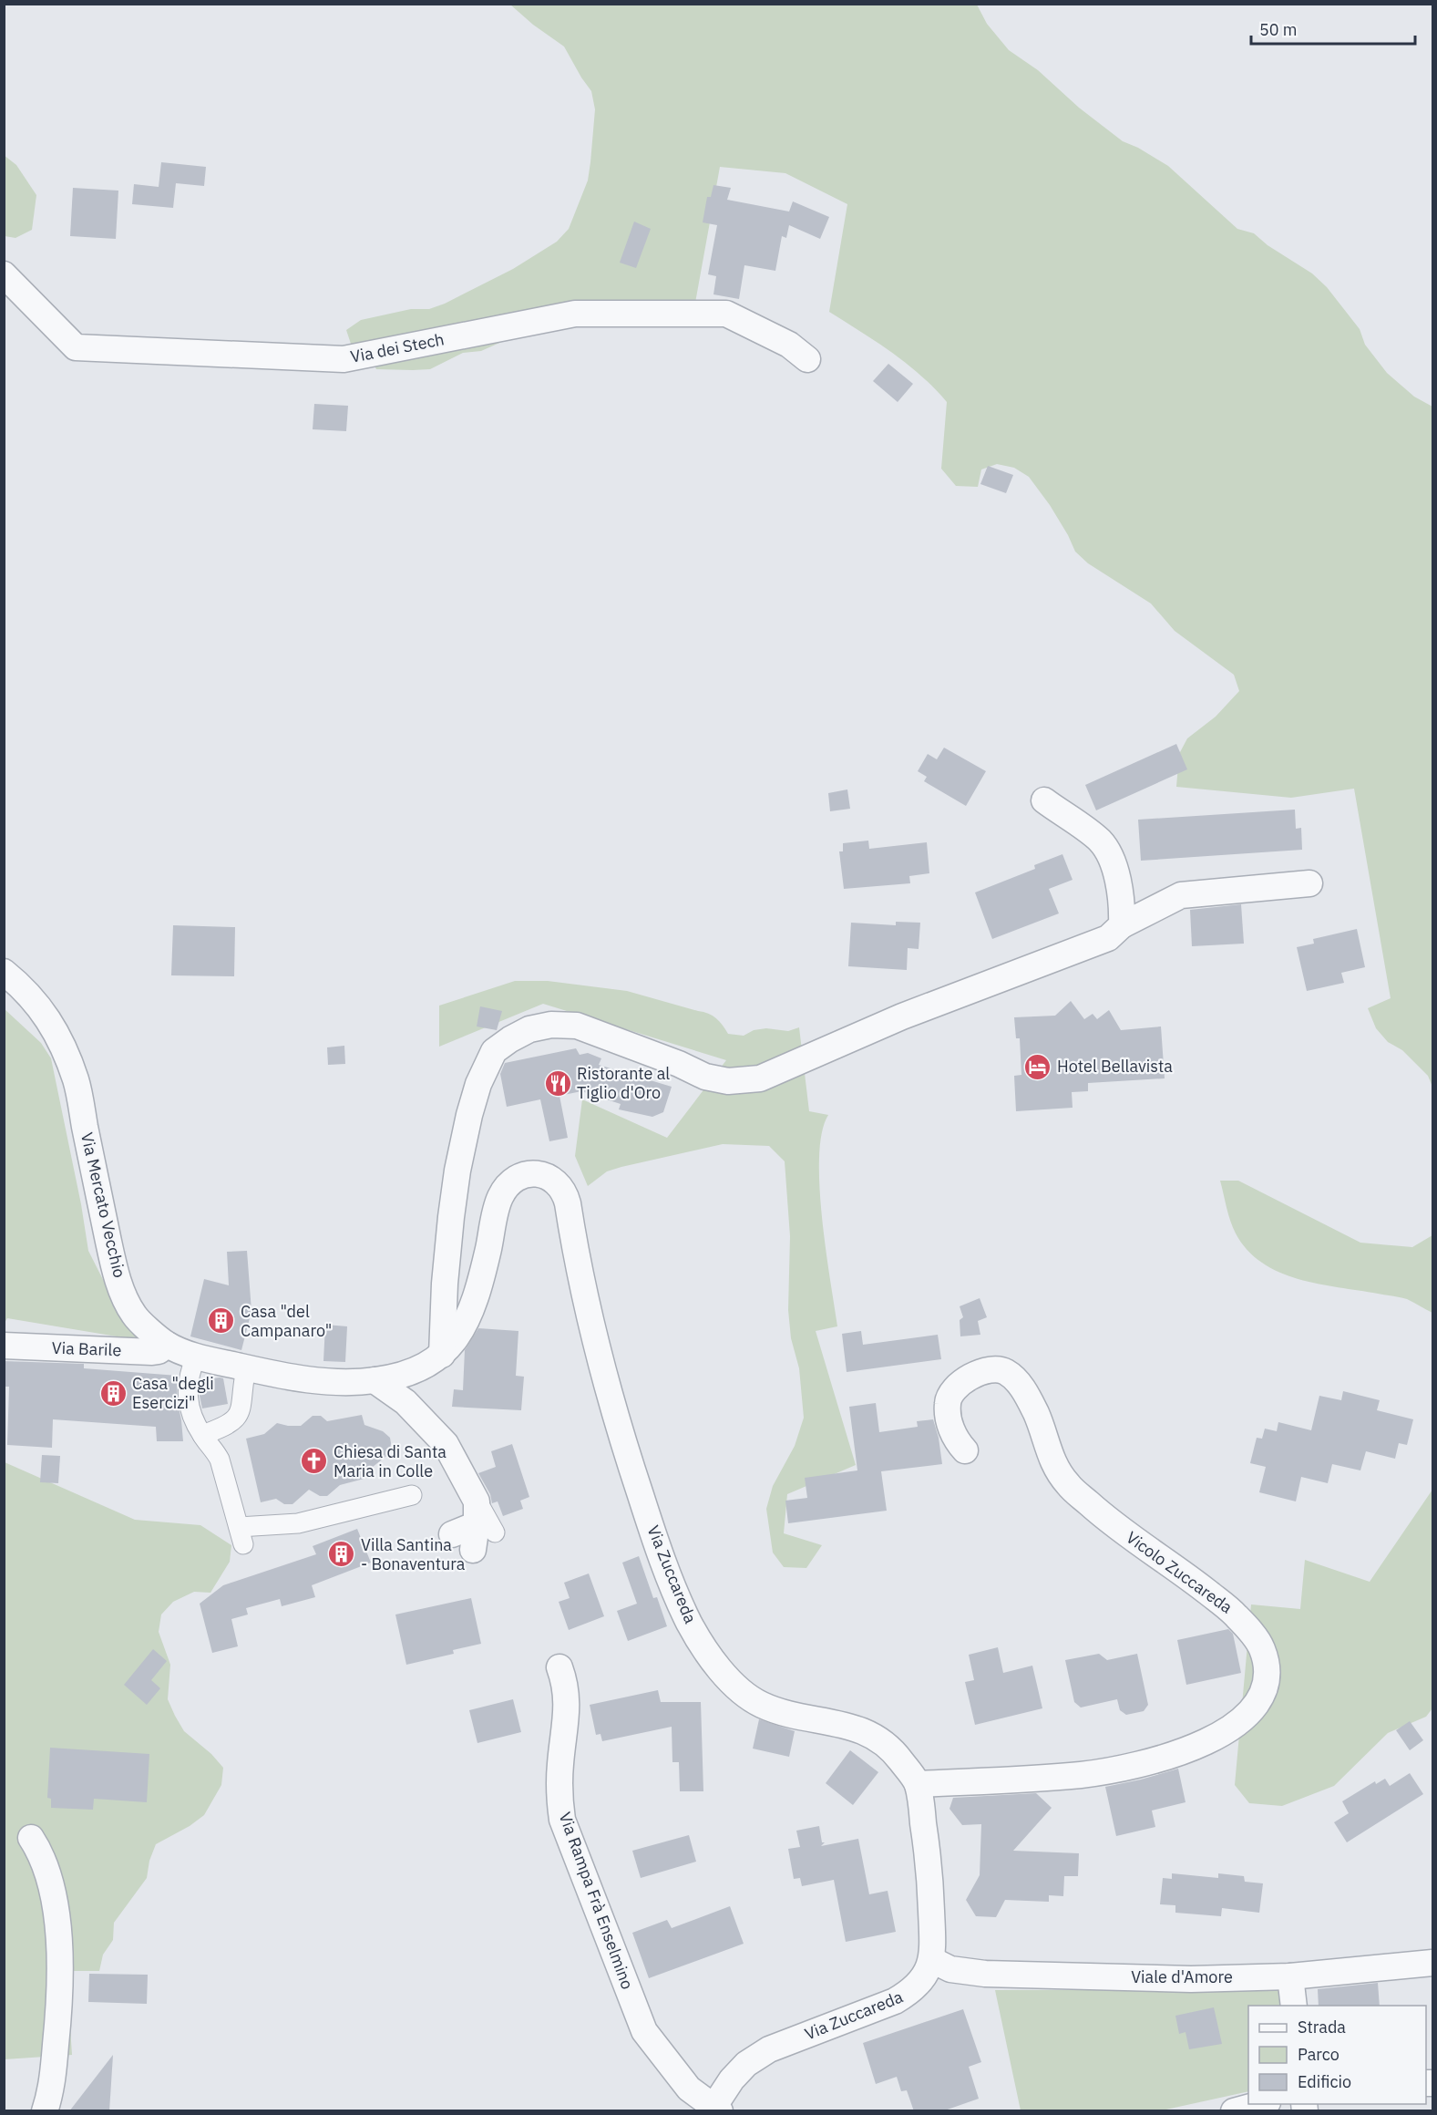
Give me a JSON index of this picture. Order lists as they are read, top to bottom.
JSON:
{
  "streets": {
    "street": [
      "Via dei Stech",
      "Via Mercato Vecchio",
      "Via Barile",
      "Vicolo Zuccareda",
      "Via Zuccareda",
      "Via Rampa Frà Enselmino",
      "Viale d'Amore"
    ]
  },
  "crossings": [
    ["Via Mercato Vecchio", "Via Barile"],
    ["Via Mercato Vecchio", "Via Zuccareda"],
    ["Vicolo Zuccareda", "Via Zuccareda"],
    ["Via Zuccareda", "Via Rampa Frà Enselmino"],
    ["Via Zuccareda", "Viale d'Amore"]
  ],
  "places": {
    "hotel": ["Hotel Bellavista"],
    "restaurant": ["Ristorante al Tiglio d'Oro"],
    "building": ["Casa \"del Campanaro\"", "Casa \"degli Esercizi\"", "Villa Santina - Bonaventura"],
    "church": ["Chiesa di Santa Maria in Colle"]
  },
  "legend": ["Strada", "Parco", "Edificio"],
  "scale_bar": "50 m"
}
